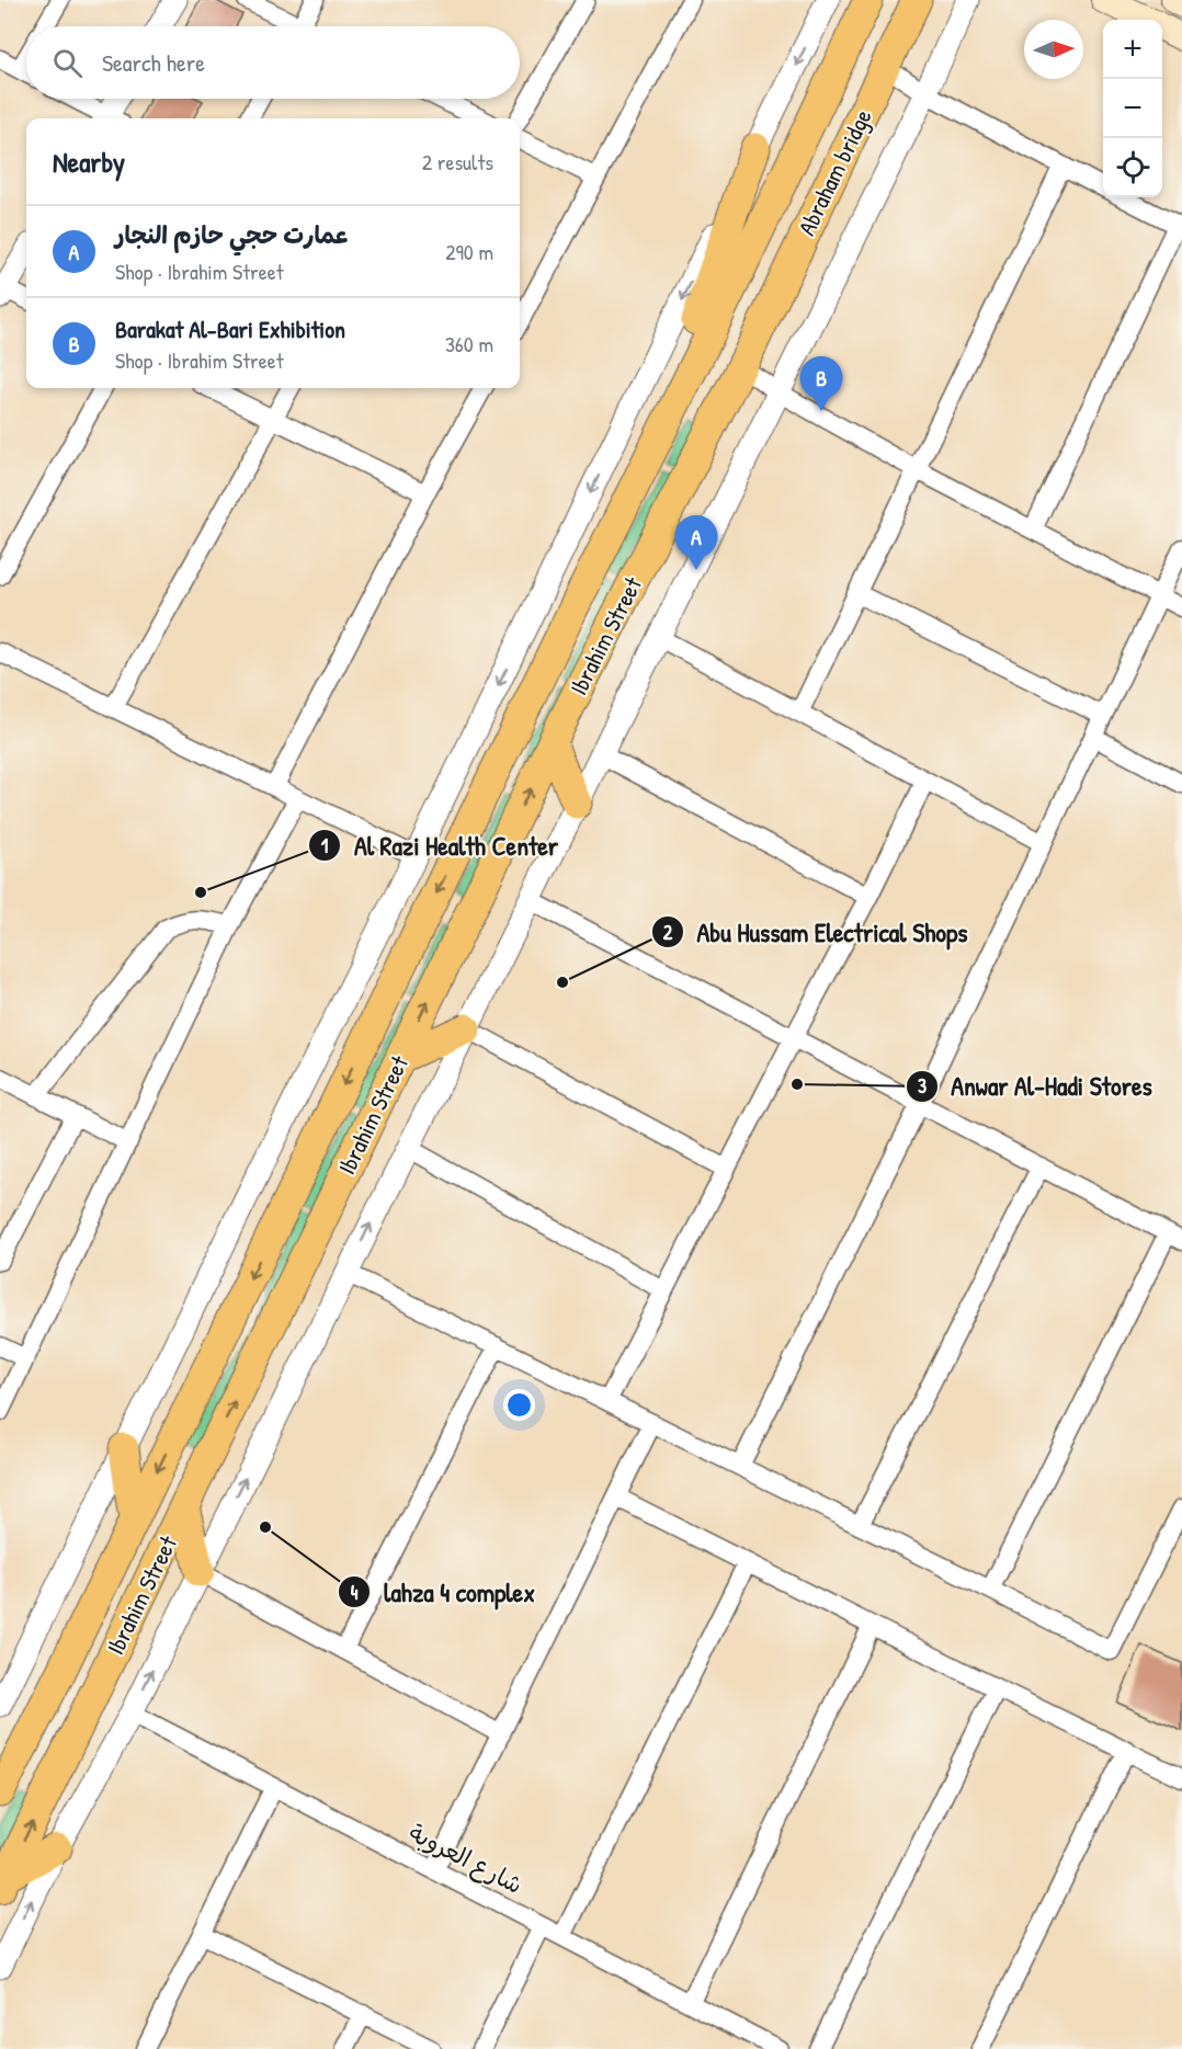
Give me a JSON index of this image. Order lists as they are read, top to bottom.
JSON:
{
  "streets": {
    "main road": ["Abraham bridge", "Ibrahim Street"],
    "street": ["شارع العروبة"]
  },
  "crossings": [
    ["Abraham bridge", "Ibrahim Street"]
  ],
  "places": [
    "Al Razi Health Center",
    "Abu Hussam Electrical Shops",
    "Anwar Al-Hadi Stores",
    "lahza 4 complex"
  ],
  "north": "right",
  "page": {
    "map_buttons": ["+", "−"],
    "search": "Search here",
    "heading": ["Nearby", "2 results"],
    "list": [
      {
        "mark": "A",
        "name": "عمارت حجي حازم النجار",
        "note": "Shop · Ibrahim Street",
        "value": "290 m"
      },
      {
        "mark": "B",
        "name": "Barakat Al-Bari Exhibition",
        "note": "Shop · Ibrahim Street",
        "value": "360 m"
      }
    ],
    "pins": ["B", "A"]
  }
}
